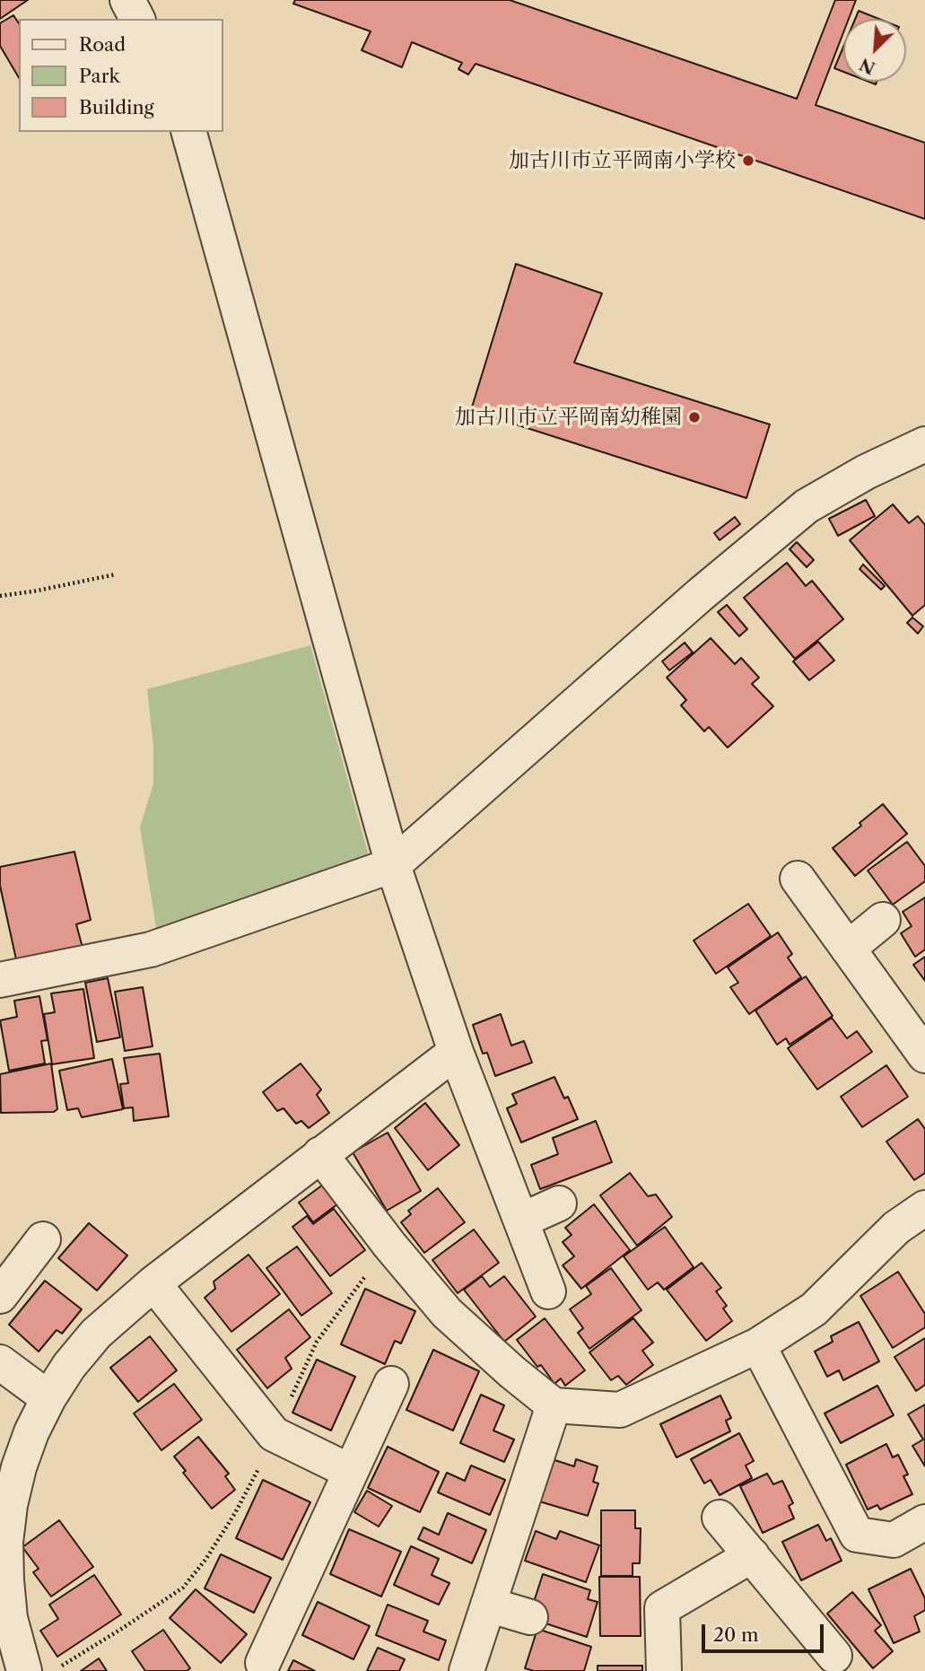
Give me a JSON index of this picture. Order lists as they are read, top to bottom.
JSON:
{
  "places": ["加古川市立平岡南小学校", "加古川市立平岡南幼稚園"],
  "legend": ["Road", "Park", "Building"],
  "scale_bar": "20 m",
  "north": "bottom left"
}
